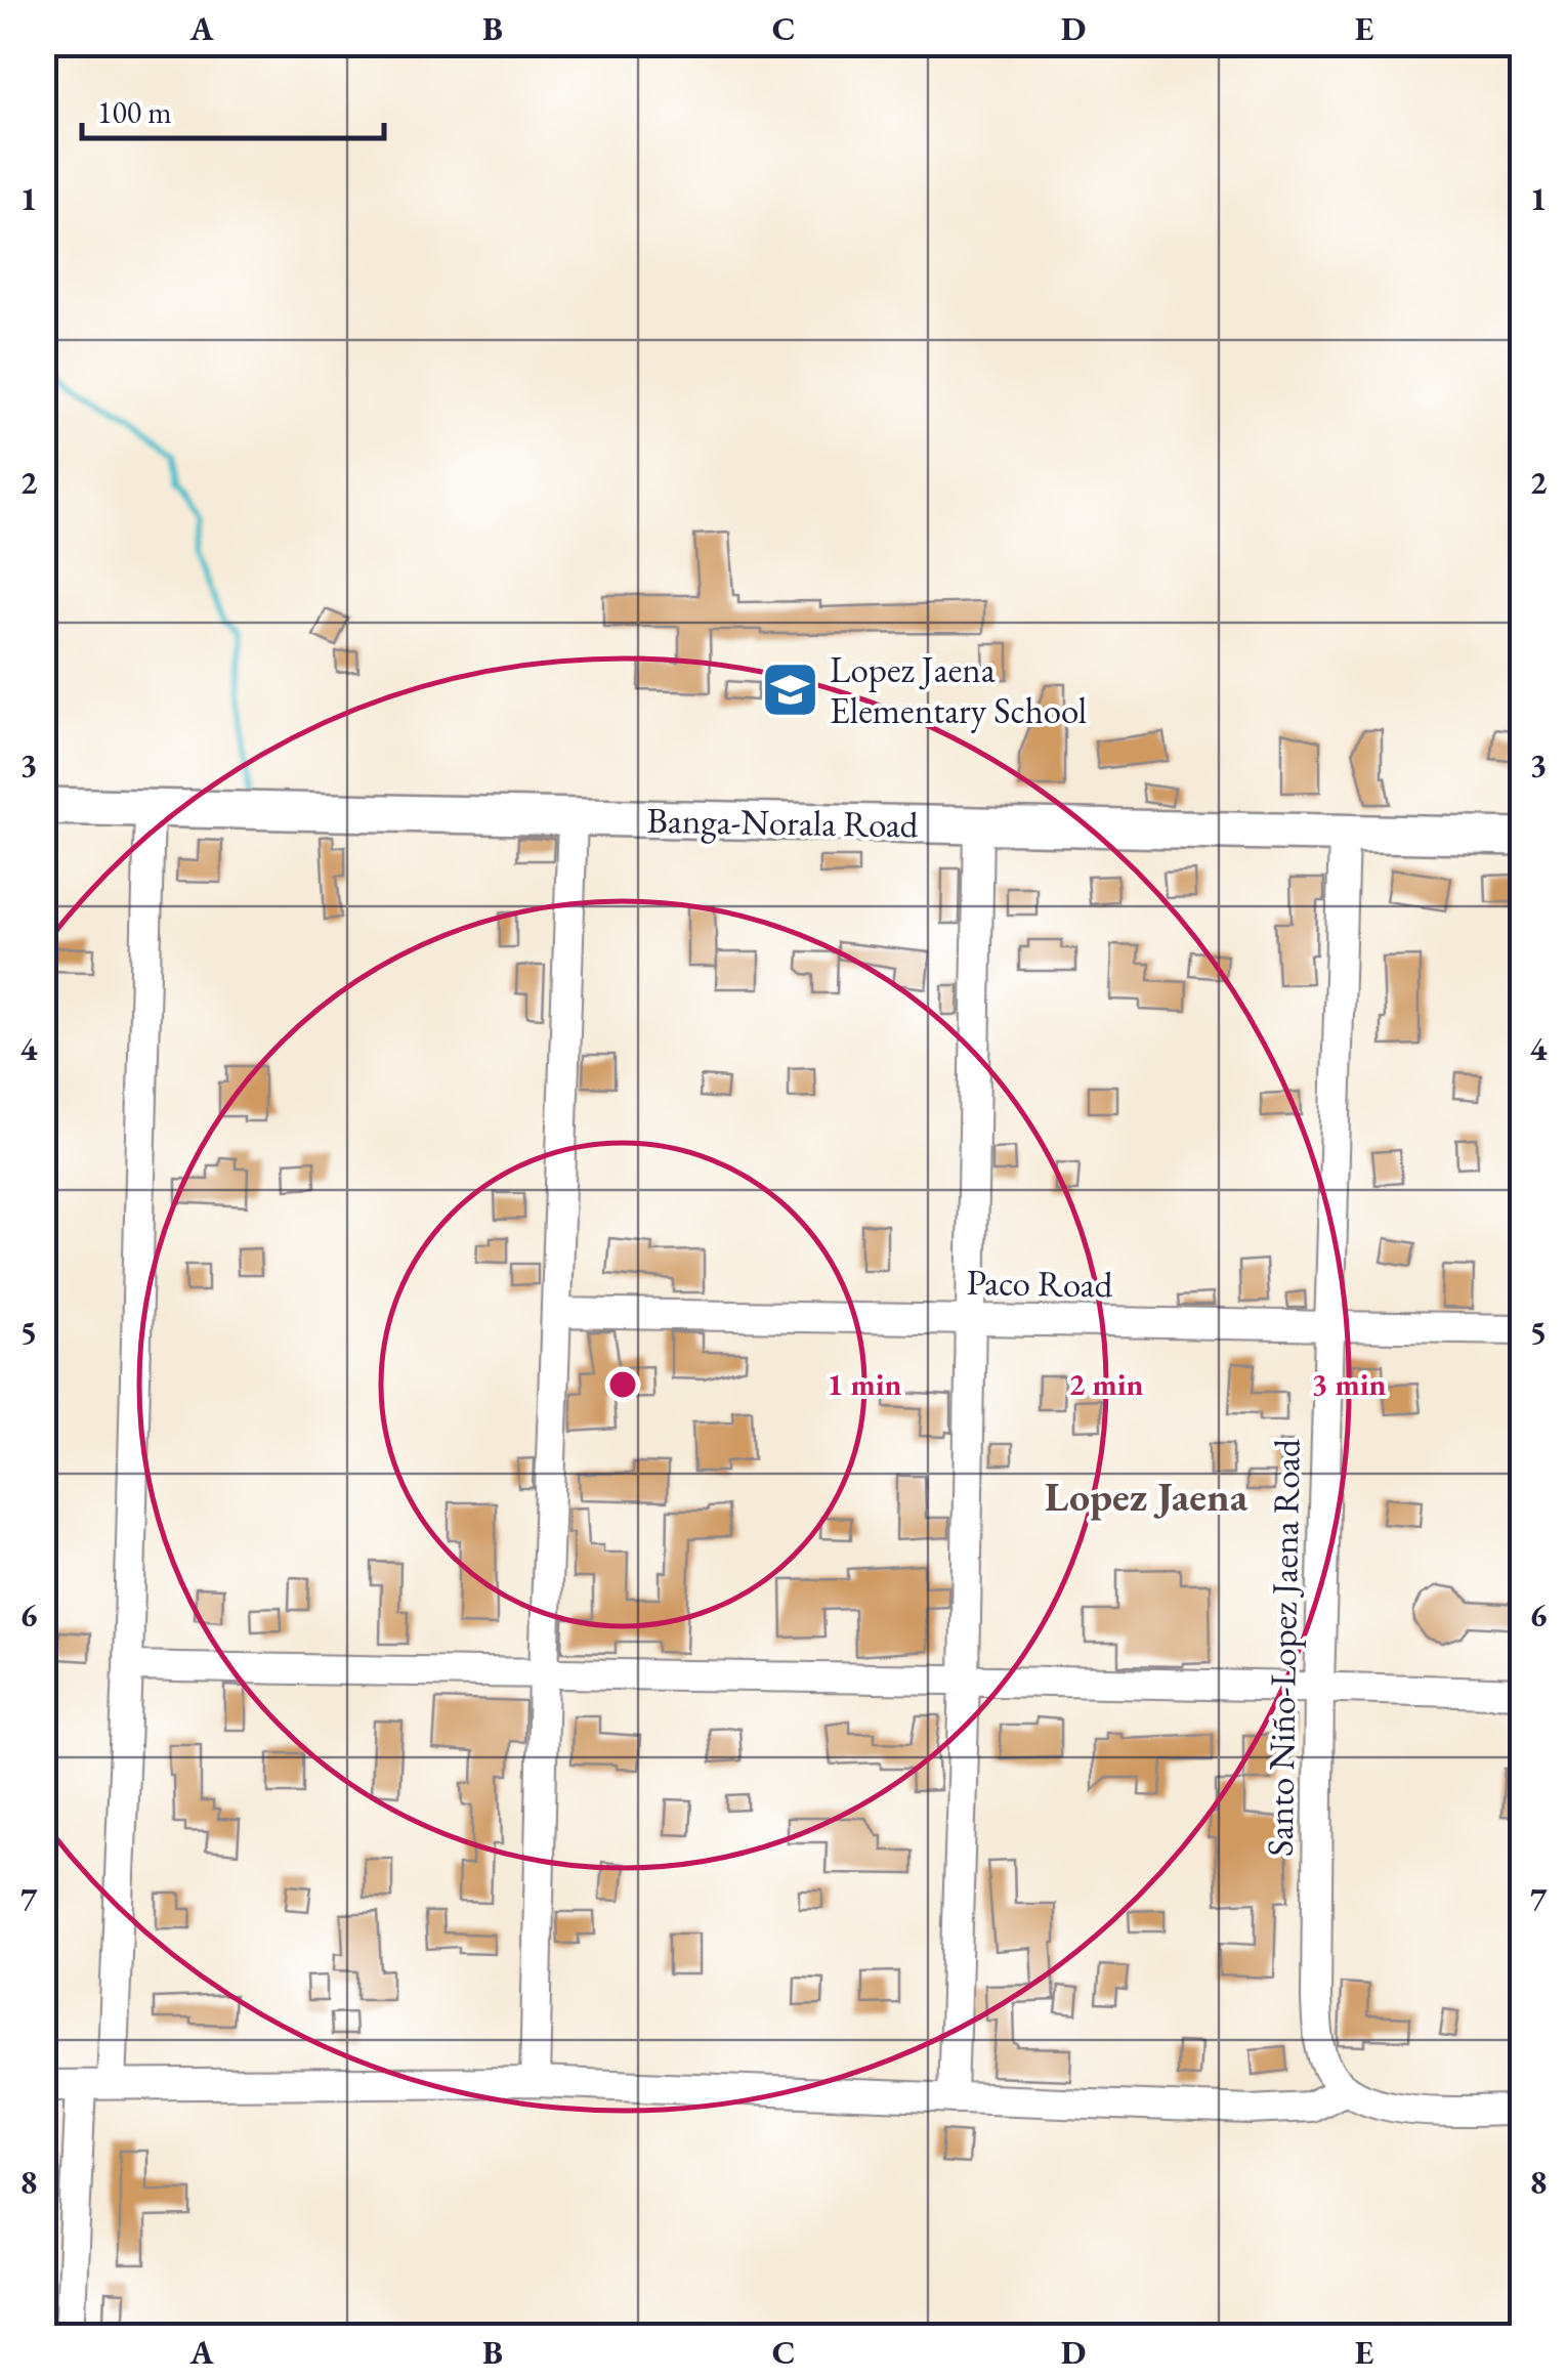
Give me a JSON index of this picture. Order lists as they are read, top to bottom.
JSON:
{
  "streets": {
    "main road": ["Banga-Norala Road"],
    "street": ["Paco Road", "Santo Niño-Lopez Jaena Road"]
  },
  "crossings": [
    ["Banga-Norala Road", "Santo Niño-Lopez Jaena Road"],
    ["Paco Road", "Santo Niño-Lopez Jaena Road"]
  ],
  "districts": ["Lopez Jaena"],
  "places": {
    "school or university": ["Lopez Jaena Elementary School"]
  },
  "scale_bar": "100 m",
  "grid": {
    "columns": [
      "A",
      "B",
      "C",
      "D",
      "E"
    ],
    "rows": [
      "1",
      "2",
      "3",
      "4",
      "5",
      "6",
      "7",
      "8"
    ]
  },
  "rings": ["1 min", "2 min", "3 min"]
}
